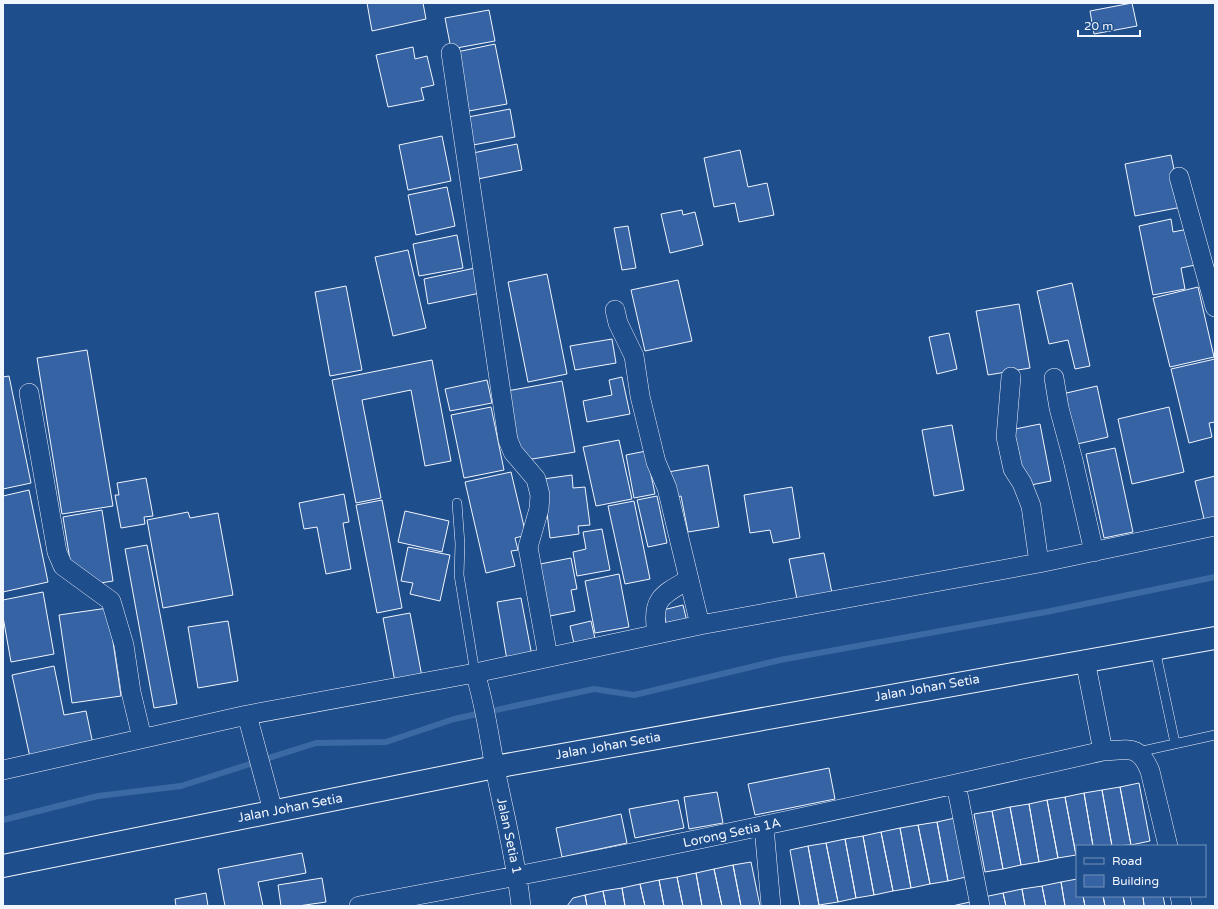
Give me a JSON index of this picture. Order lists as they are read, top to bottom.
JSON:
{
  "streets": {
    "main road": ["Jalan Johan Setia"],
    "street": ["Lorong Setia 1A", "Jalan Setia 1"]
  },
  "crossings": [
    ["Jalan Johan Setia", "Jalan Setia 1"],
    ["Lorong Setia 1A", "Jalan Setia 1"]
  ],
  "legend": ["Road", "Building"],
  "scale_bar": "20 m"
}
